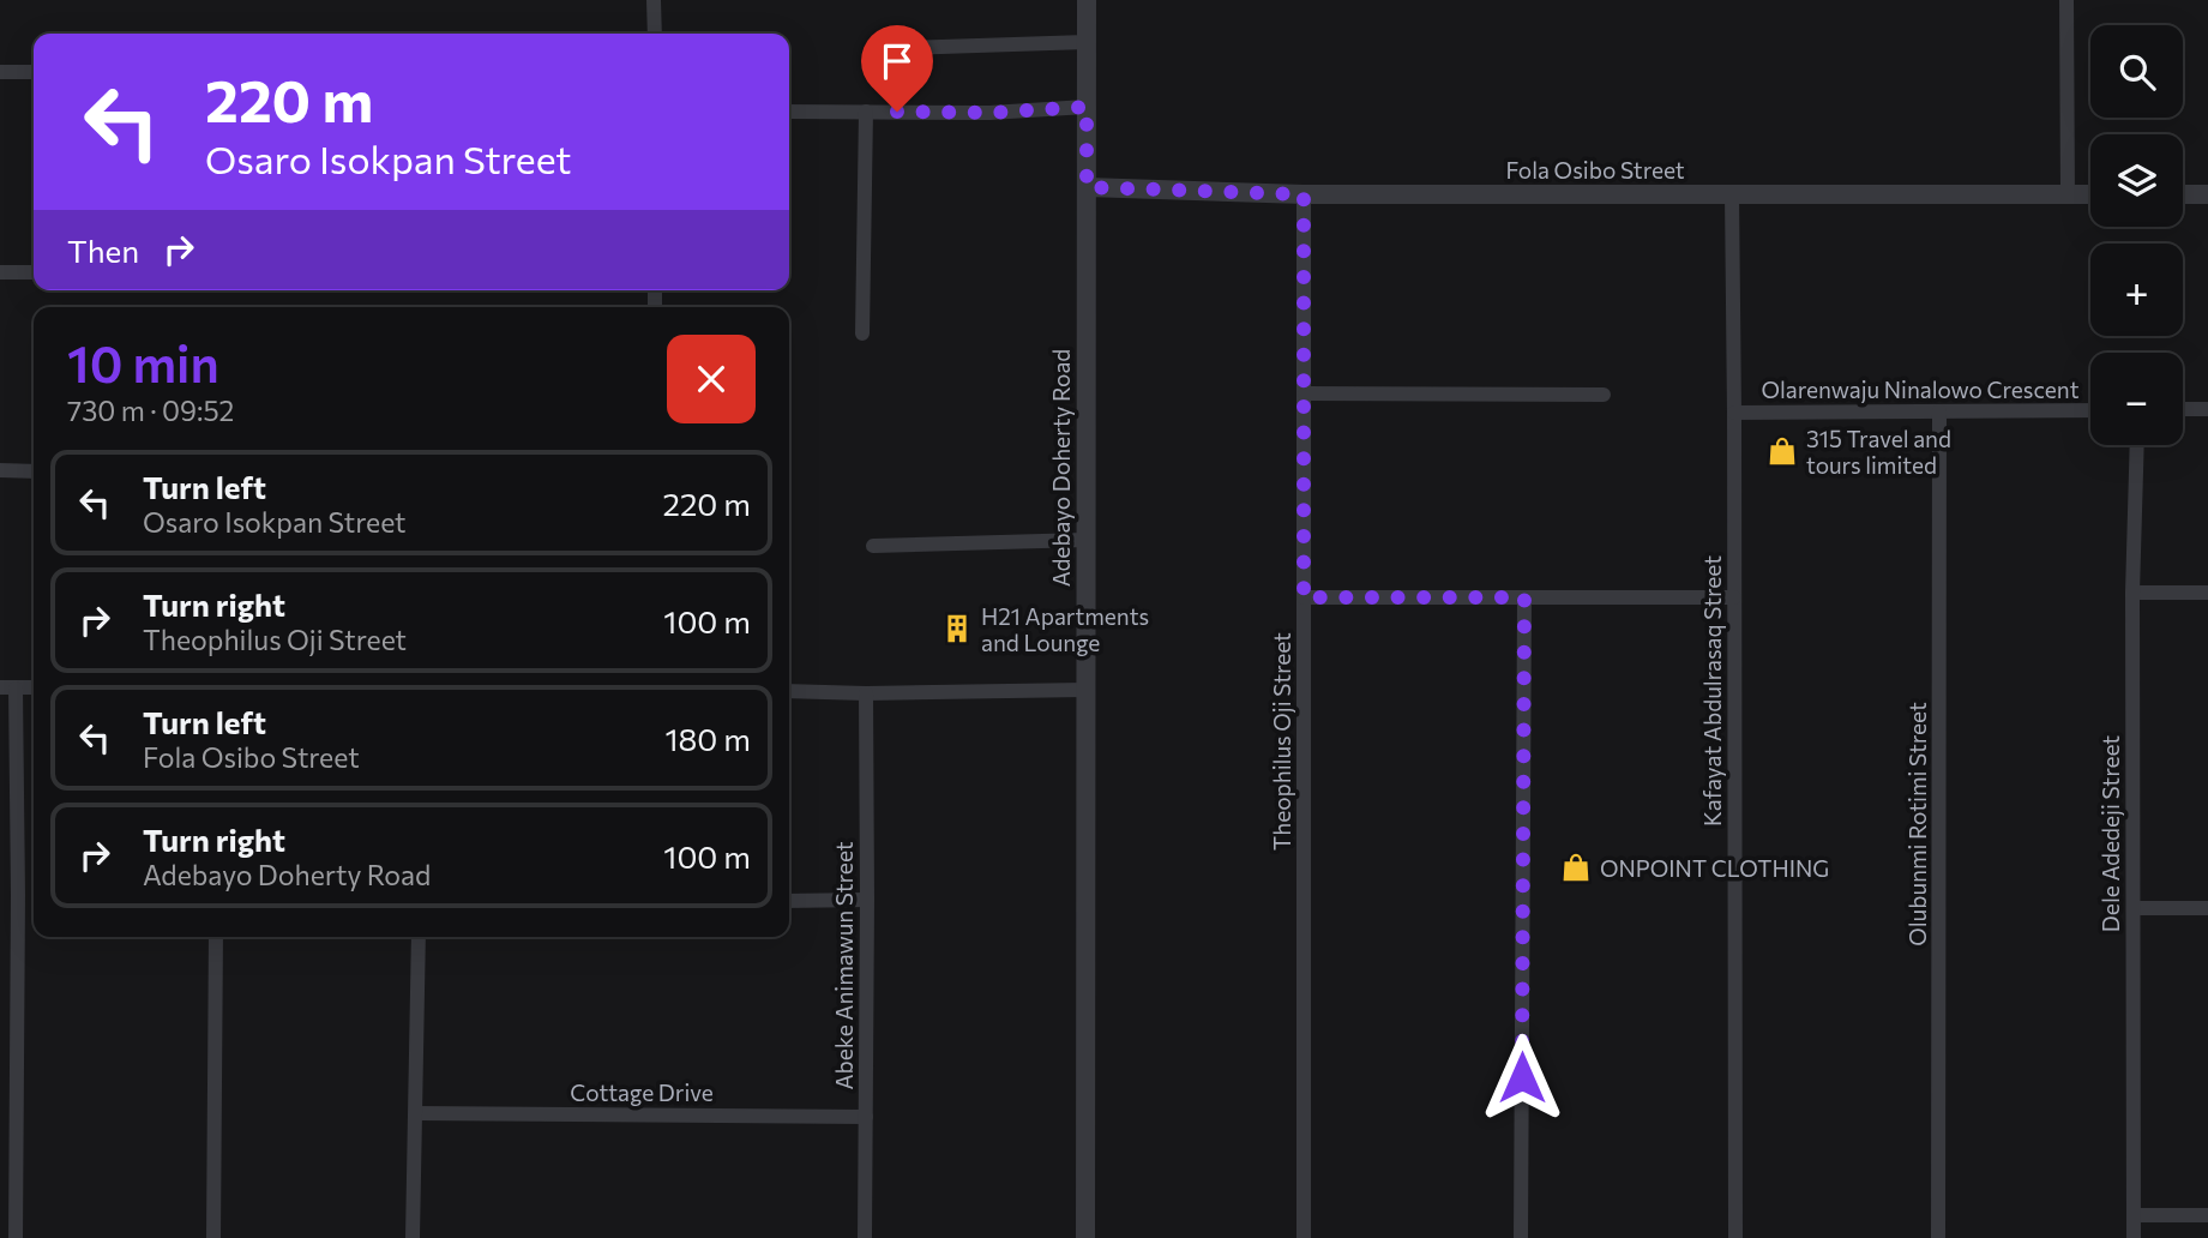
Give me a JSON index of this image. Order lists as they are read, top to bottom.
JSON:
{
  "streets": {
    "street": [
      "Fola Osibo Street",
      "Olarenwaju Ninalowo Crescent",
      "Adebayo Doherty Road",
      "Kafayat Abdulrasaq Street",
      "Theophilus Oji Street",
      "Olubunmi Rotimi Street",
      "Dele Adedeji Street",
      "Abeke Animawun Street",
      "Cottage Drive"
    ]
  },
  "crossings": [
    ["Fola Osibo Street", "Adebayo Doherty Road"],
    ["Fola Osibo Street", "Kafayat Abdulrasaq Street"],
    ["Fola Osibo Street", "Theophilus Oji Street"],
    ["Olarenwaju Ninalowo Crescent", "Kafayat Abdulrasaq Street"],
    ["Olarenwaju Ninalowo Crescent", "Olubunmi Rotimi Street"],
    ["Abeke Animawun Street", "Cottage Drive"]
  ],
  "places": {
    "shop": ["315 Travel and tours limited", "ONPOINT CLOTHING"],
    "building": ["H21 Apartments and Lounge"]
  },
  "page": {
    "map_buttons": ["+", "−"],
    "turn": ["220 m", "Osaro Isokpan Street"],
    "then": "Then",
    "heading": ["10 min", "730 m · 09:52"],
    "list": [
      {
        "name": "Turn left",
        "note": "Osaro Isokpan Street",
        "value": "220 m"
      },
      {
        "name": "Turn right",
        "note": "Theophilus Oji Street",
        "value": "100 m"
      },
      {
        "name": "Turn left",
        "note": "Fola Osibo Street",
        "value": "180 m"
      },
      {
        "name": "Turn right",
        "note": "Adebayo Doherty Road",
        "value": "100 m"
      }
    ]
  }
}
